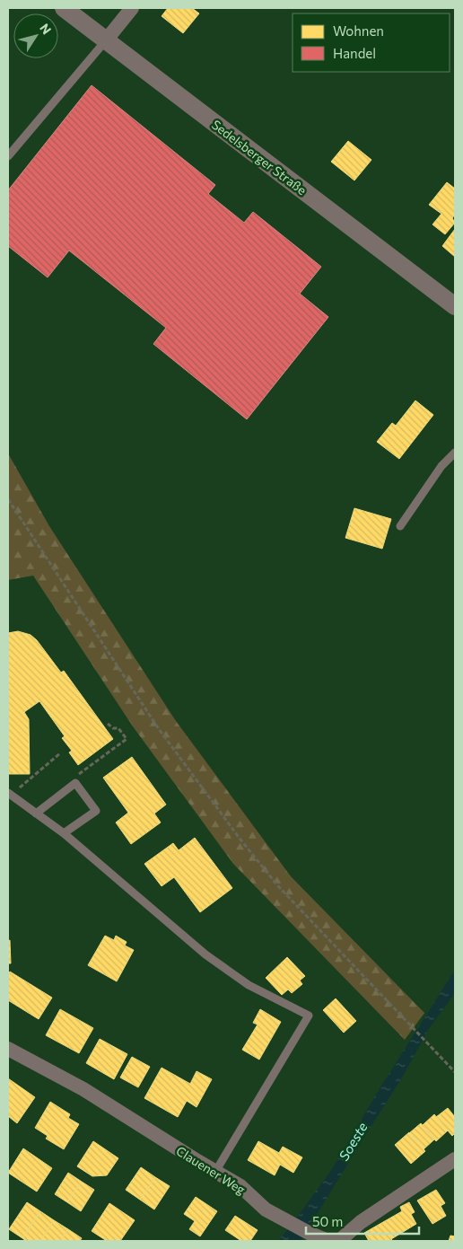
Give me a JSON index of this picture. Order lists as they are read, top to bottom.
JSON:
{
  "streets": {
    "street": ["Sedelsberger Straße", "Clauener Weg"]
  },
  "water": ["Soeste"],
  "legend": ["Wohnen", "Handel"],
  "scale_bar": "50 m",
  "north": "top right"
}
